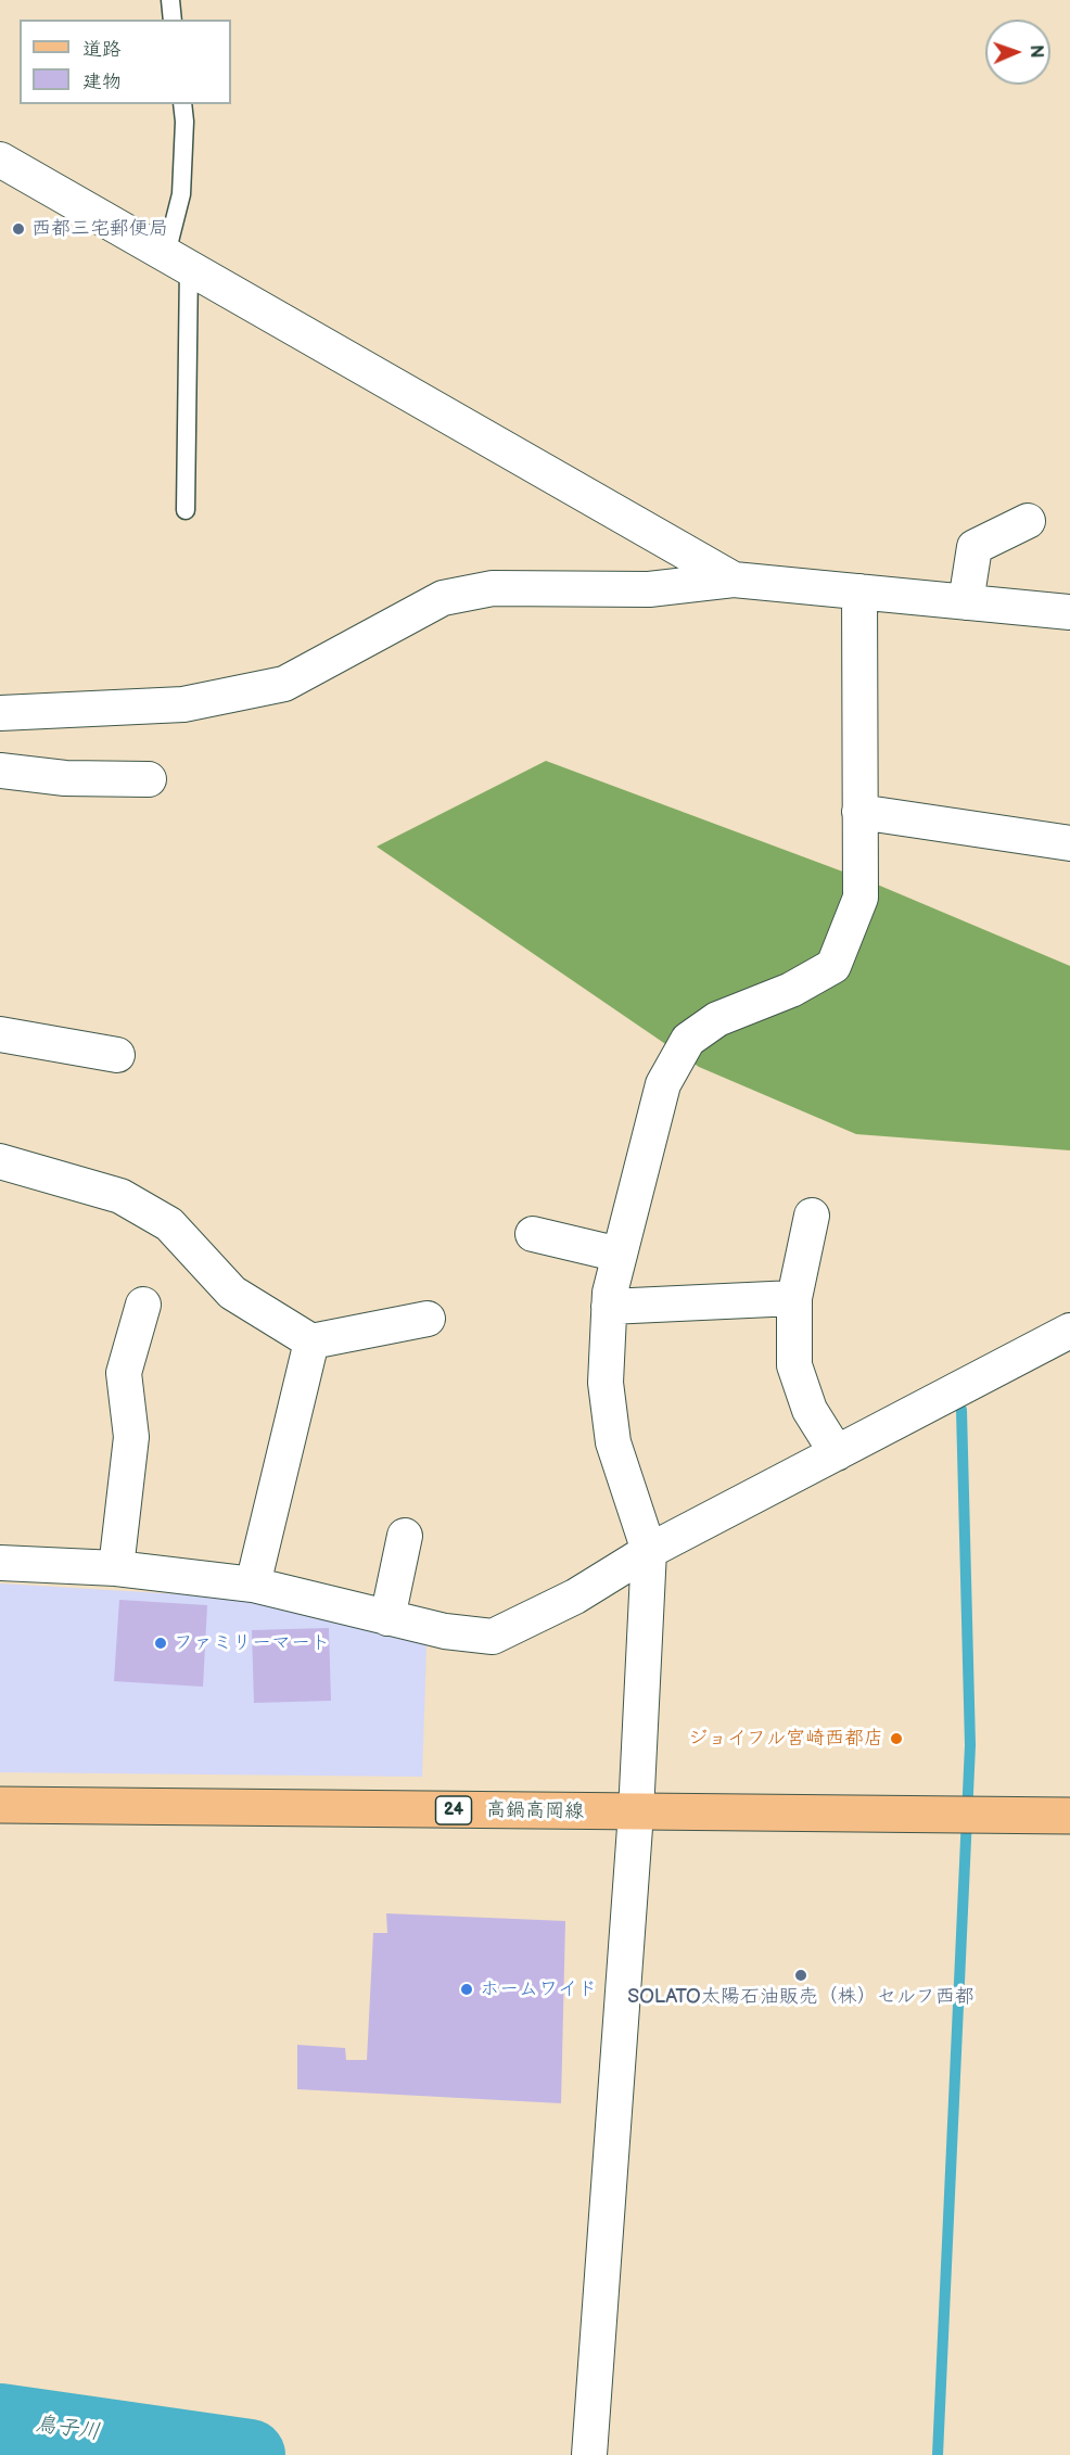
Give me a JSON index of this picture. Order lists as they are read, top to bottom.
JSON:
{
  "streets": {
    "main road": ["24", "高鍋高岡線"]
  },
  "water": ["鳥子川"],
  "places": [
    "西都三宅郵便局",
    "ファミリーマート",
    "ジョイフル宮崎西都店",
    "SOLATO太陽石油販売（株）セルフ西都",
    "ホームワイド"
  ],
  "legend": ["道路", "建物"],
  "north": "right"
}
